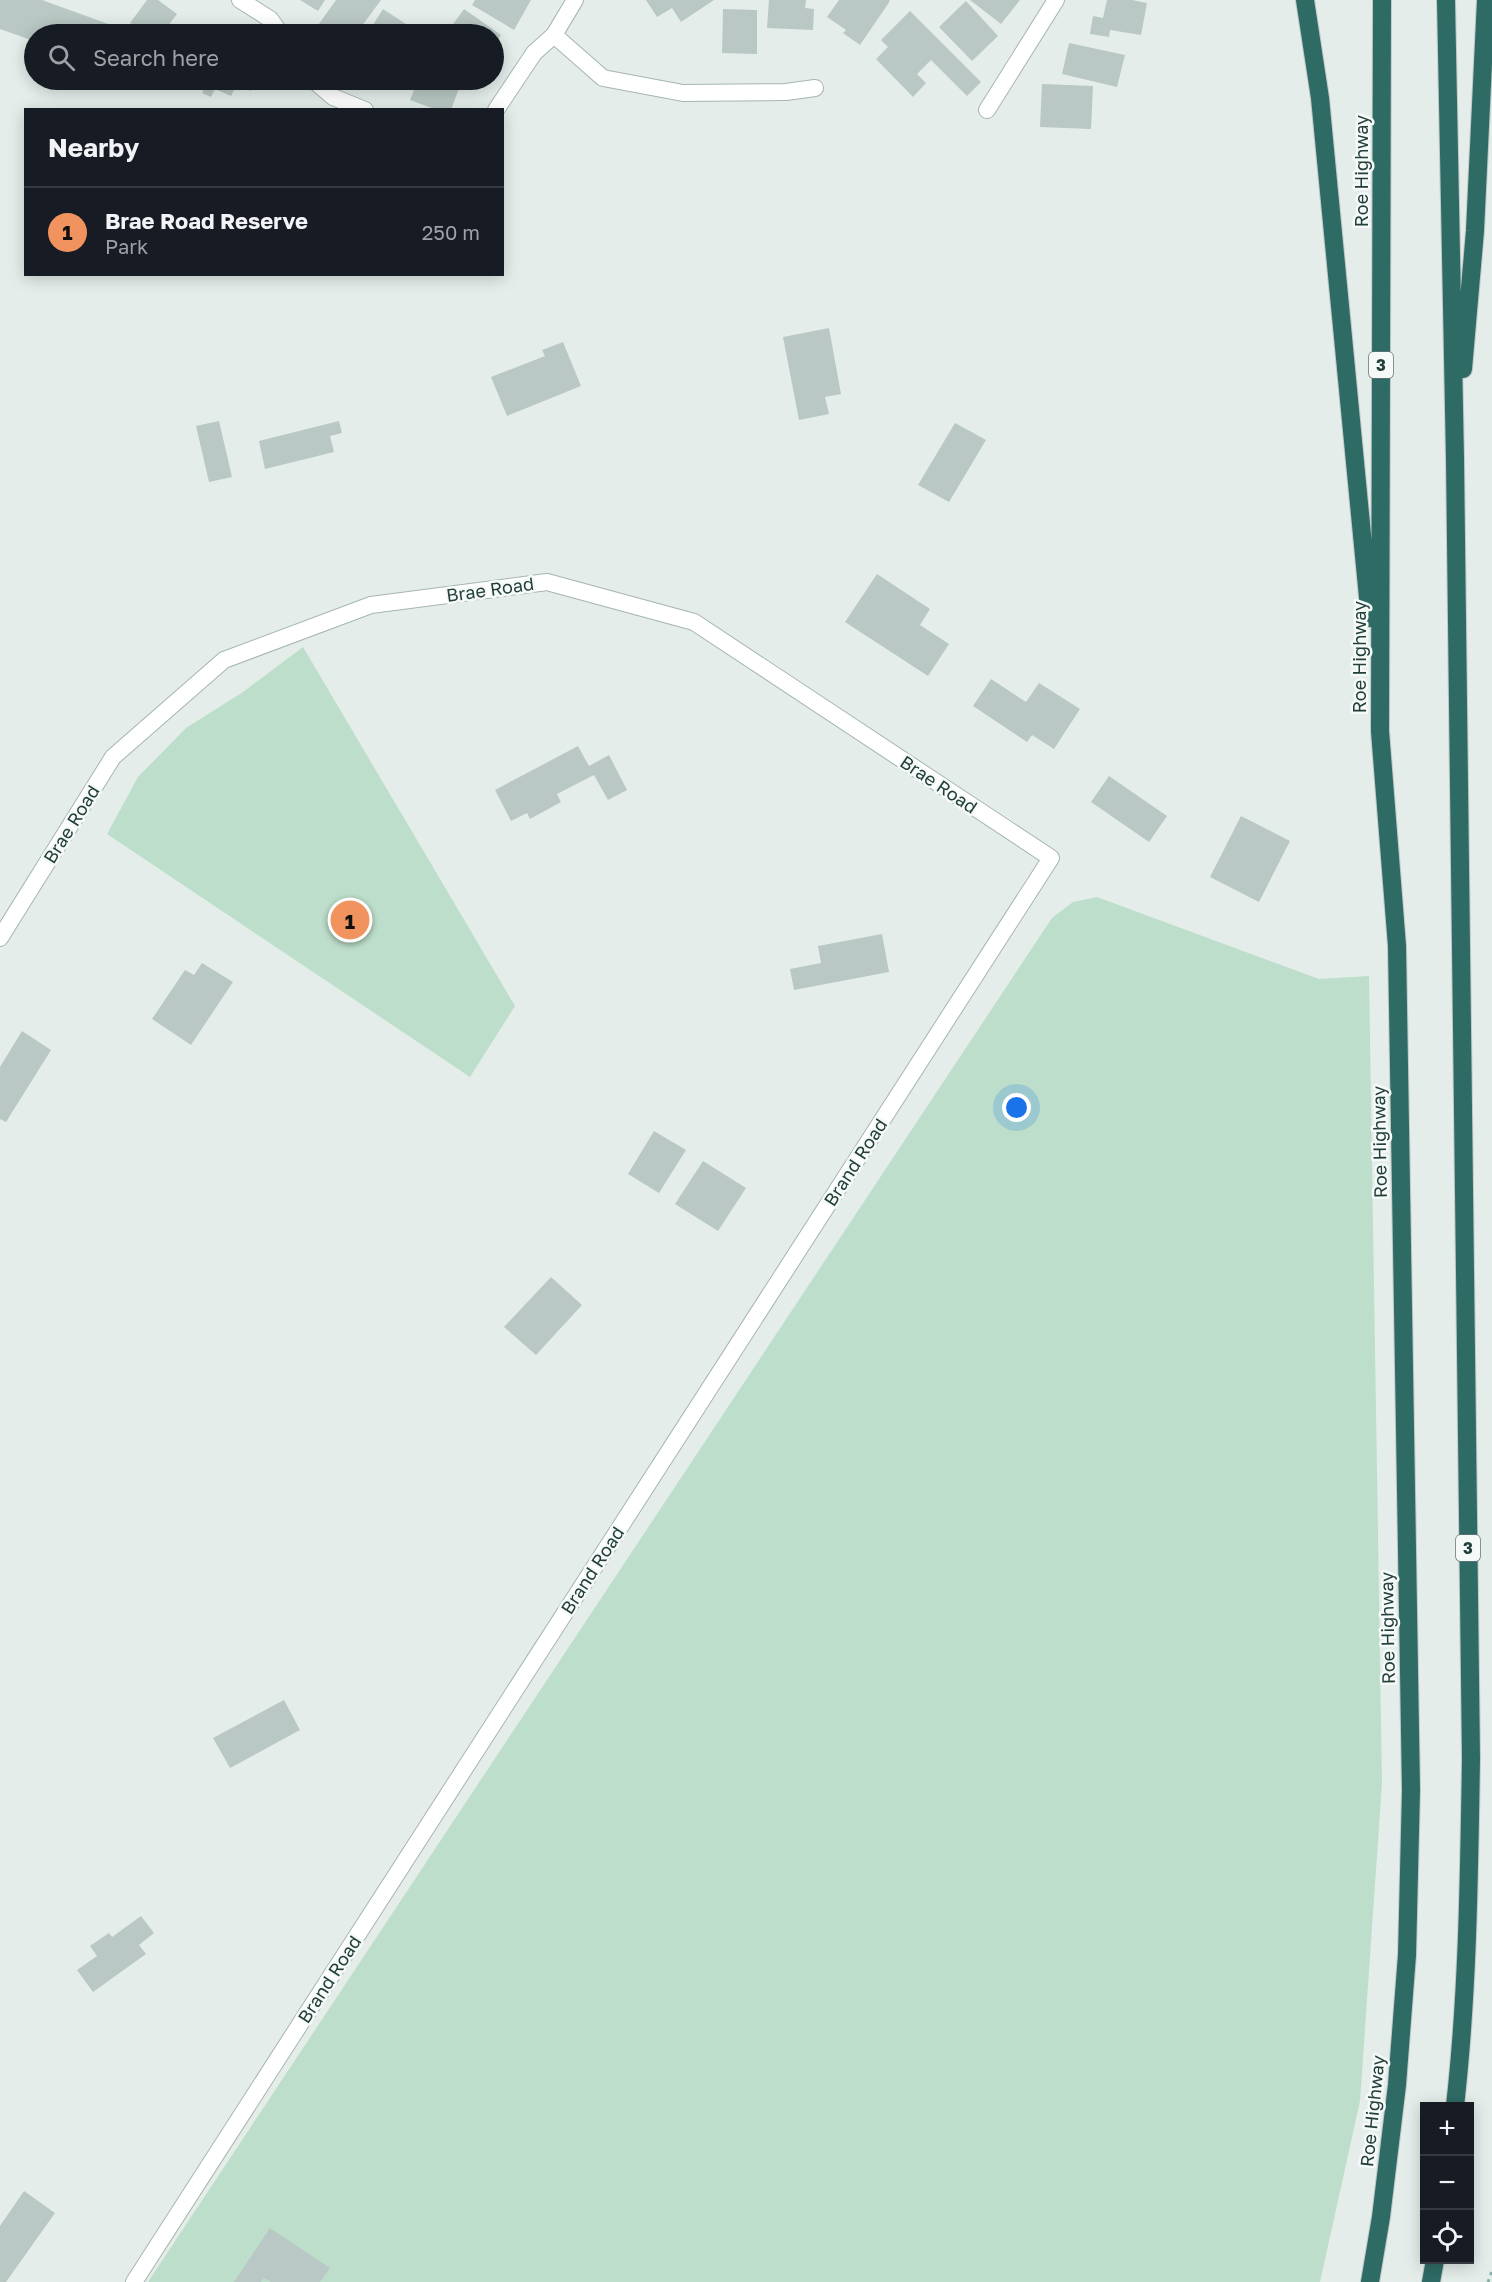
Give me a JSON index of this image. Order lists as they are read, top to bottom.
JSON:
{
  "streets": {
    "highway": ["Roe Highway", "3"],
    "street": ["Brae Road", "Brand Road"]
  },
  "crossings": [
    ["Brae Road", "Brand Road"]
  ],
  "page": {
    "search": "Search here",
    "heading": "Nearby",
    "list": [
      {
        "mark": "1",
        "name": "Brae Road Reserve",
        "note": "Park",
        "value": "250 m"
      }
    ],
    "pins": "1",
    "map_buttons": ["+", "−"]
  }
}
